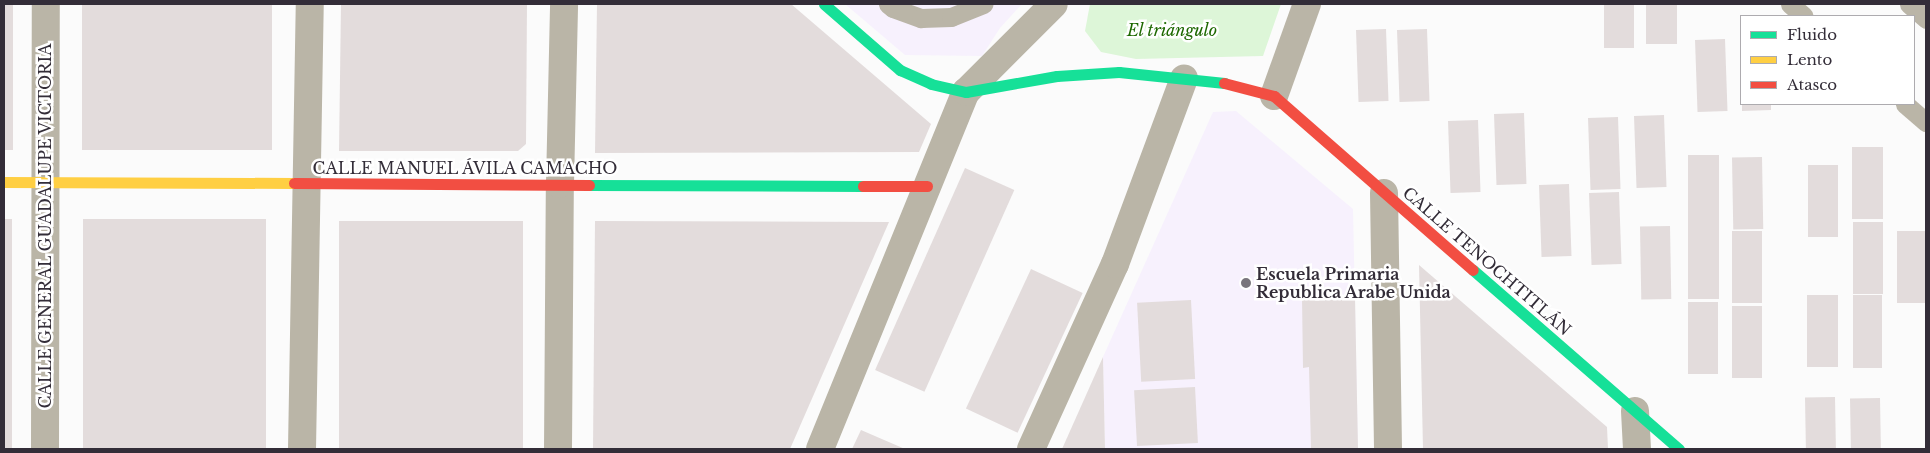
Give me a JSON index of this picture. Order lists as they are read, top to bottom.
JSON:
{
  "streets": {
    "street": ["CALLE MANUEL ÁVILA CAMACHO", "CALLE GENERAL GUADALUPE VICTORIA", "CALLE TENOCHTITLÁN"]
  },
  "crossings": [
    ["CALLE MANUEL ÁVILA CAMACHO", "CALLE GENERAL GUADALUPE VICTORIA"]
  ],
  "parks": ["El triángulo"],
  "places": ["Escuela Primaria Republica Arabe Unida"],
  "legend": ["Fluido", "Lento", "Atasco"]
}
